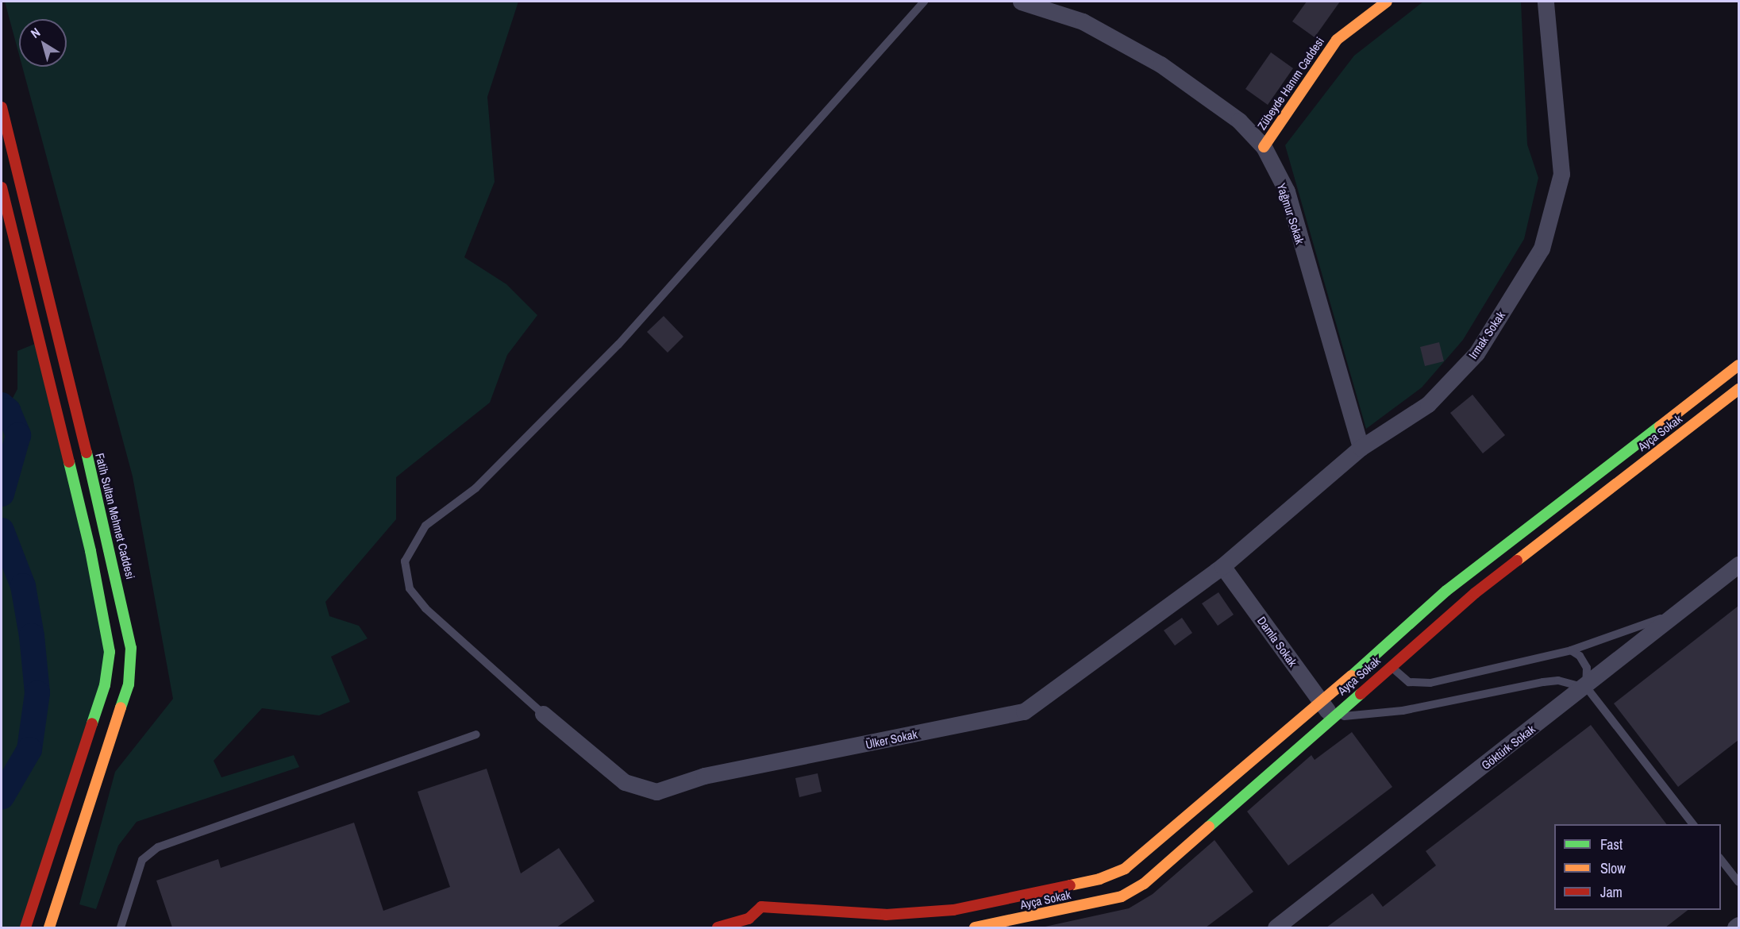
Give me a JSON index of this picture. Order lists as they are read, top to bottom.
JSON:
{
  "streets": {
    "street": [
      "Zübeyde Hanım Caddesi",
      "Yağmur Sokak",
      "Irmak Sokak",
      "Ayça Sokak",
      "Fatih Sultan Mehmet Caddesi",
      "Damla Sokak",
      "Ülker Sokak",
      "Göktürk Sokak"
    ]
  },
  "crossings": [
    ["Zübeyde Hanım Caddesi", "Yağmur Sokak"],
    ["Yağmur Sokak", "Irmak Sokak"],
    ["Irmak Sokak", "Damla Sokak"],
    ["Irmak Sokak", "Ülker Sokak"],
    ["Ayça Sokak", "Damla Sokak"],
    ["Damla Sokak", "Ülker Sokak"]
  ],
  "legend": ["Fast", "Slow", "Jam"],
  "north": "top left"
}
